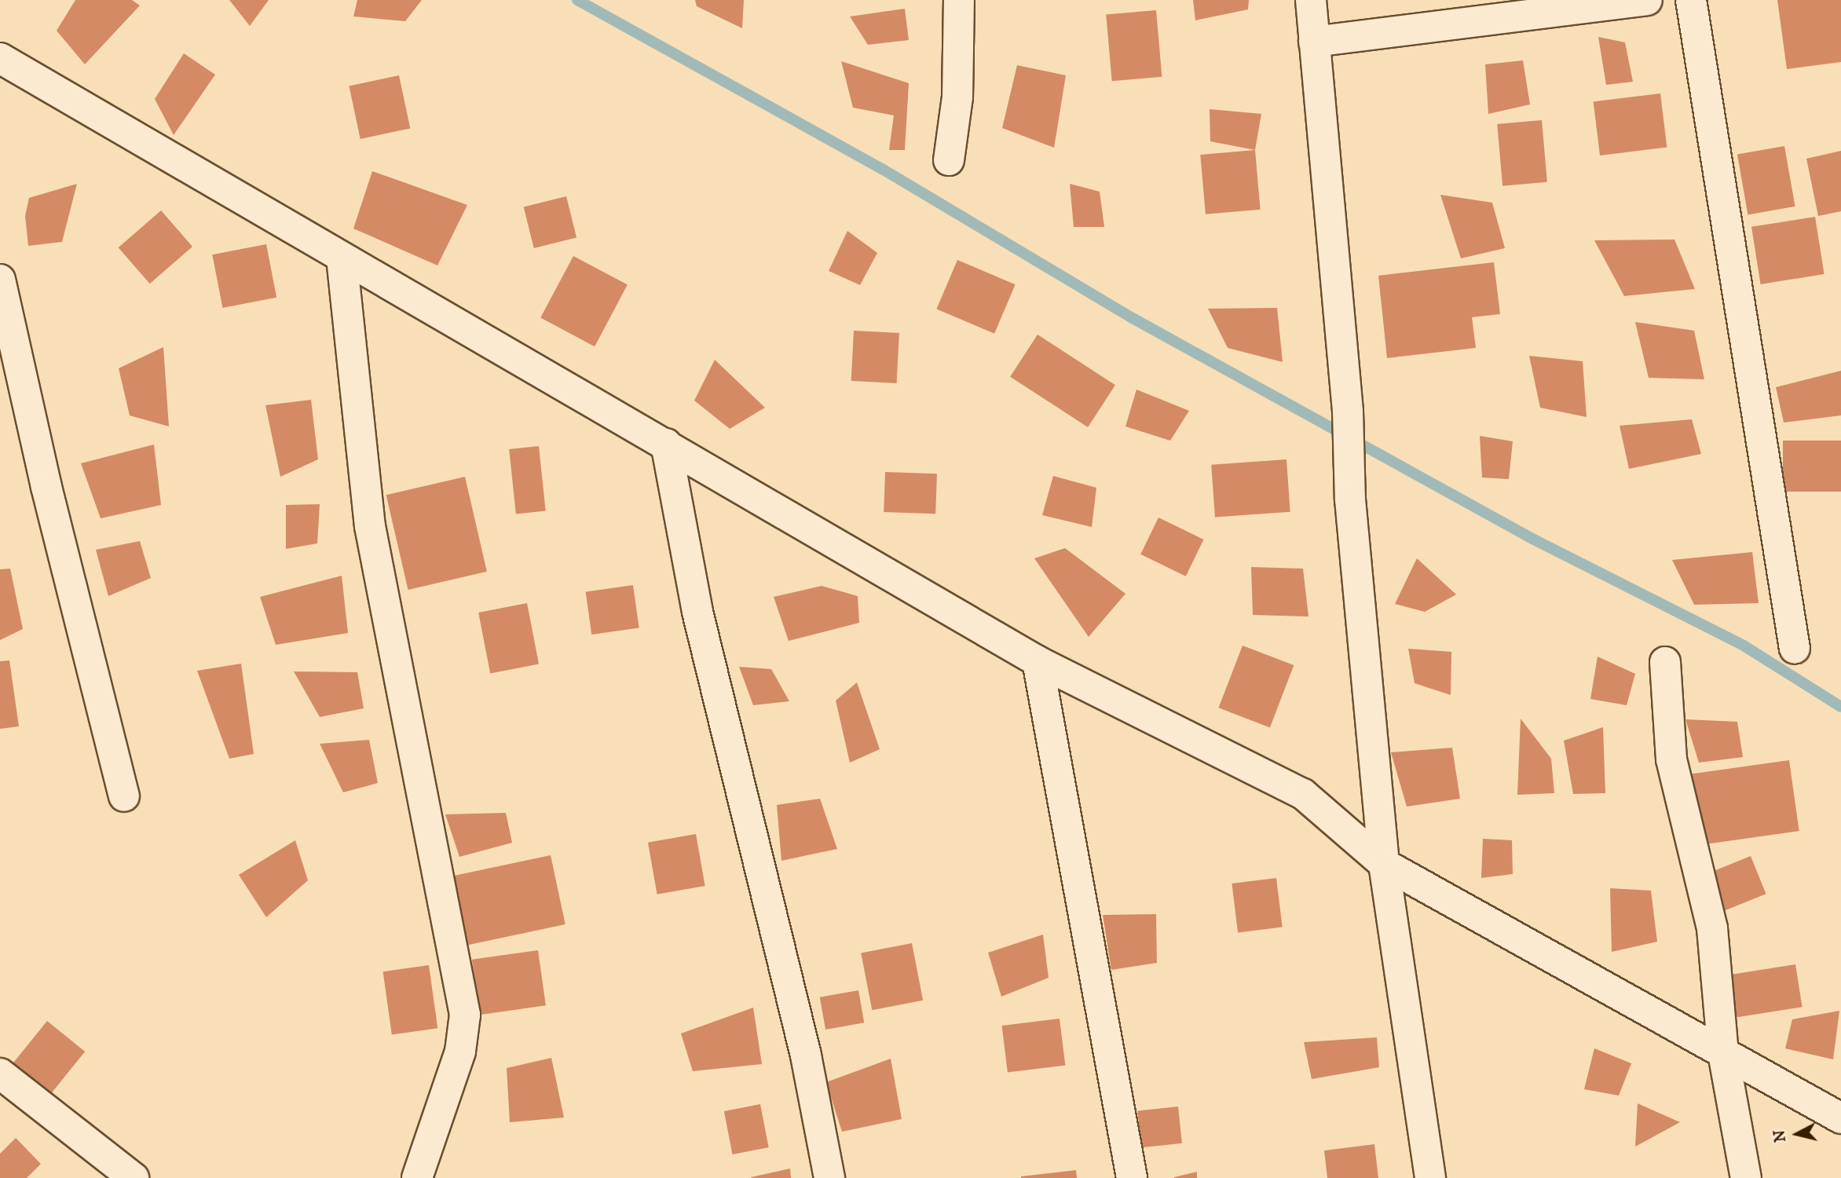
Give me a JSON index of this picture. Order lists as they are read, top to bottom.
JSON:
{
  "north": "left"
}
